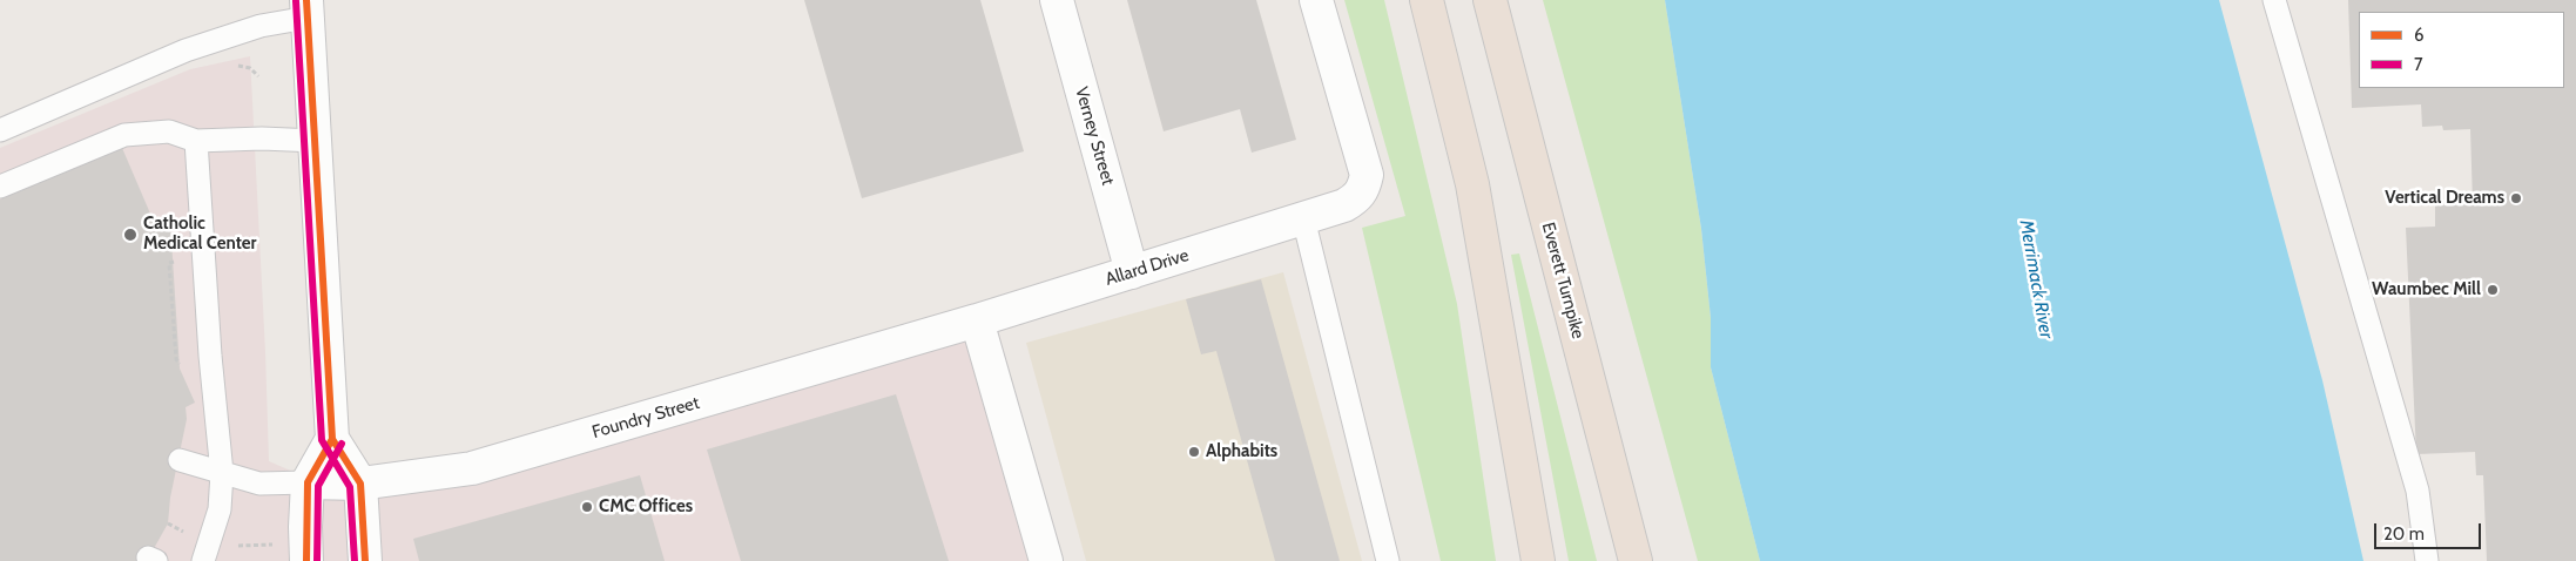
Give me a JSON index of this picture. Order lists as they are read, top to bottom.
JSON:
{
  "streets": {
    "highway": ["Everett Turnpike"],
    "street": ["Verney Street", "Allard Drive", "Foundry Street"]
  },
  "crossings": [
    ["Verney Street", "Allard Drive"],
    ["Allard Drive", "Foundry Street"]
  ],
  "water": ["Merrimack River"],
  "places": [
    "Vertical Dreams",
    "Catholic Medical Center",
    "Waumbec Mill",
    "Alphabits",
    "CMC Offices"
  ],
  "lines": ["transit line 6", "transit line 7"],
  "legend": ["6", "7"],
  "scale_bar": "20 m"
}
